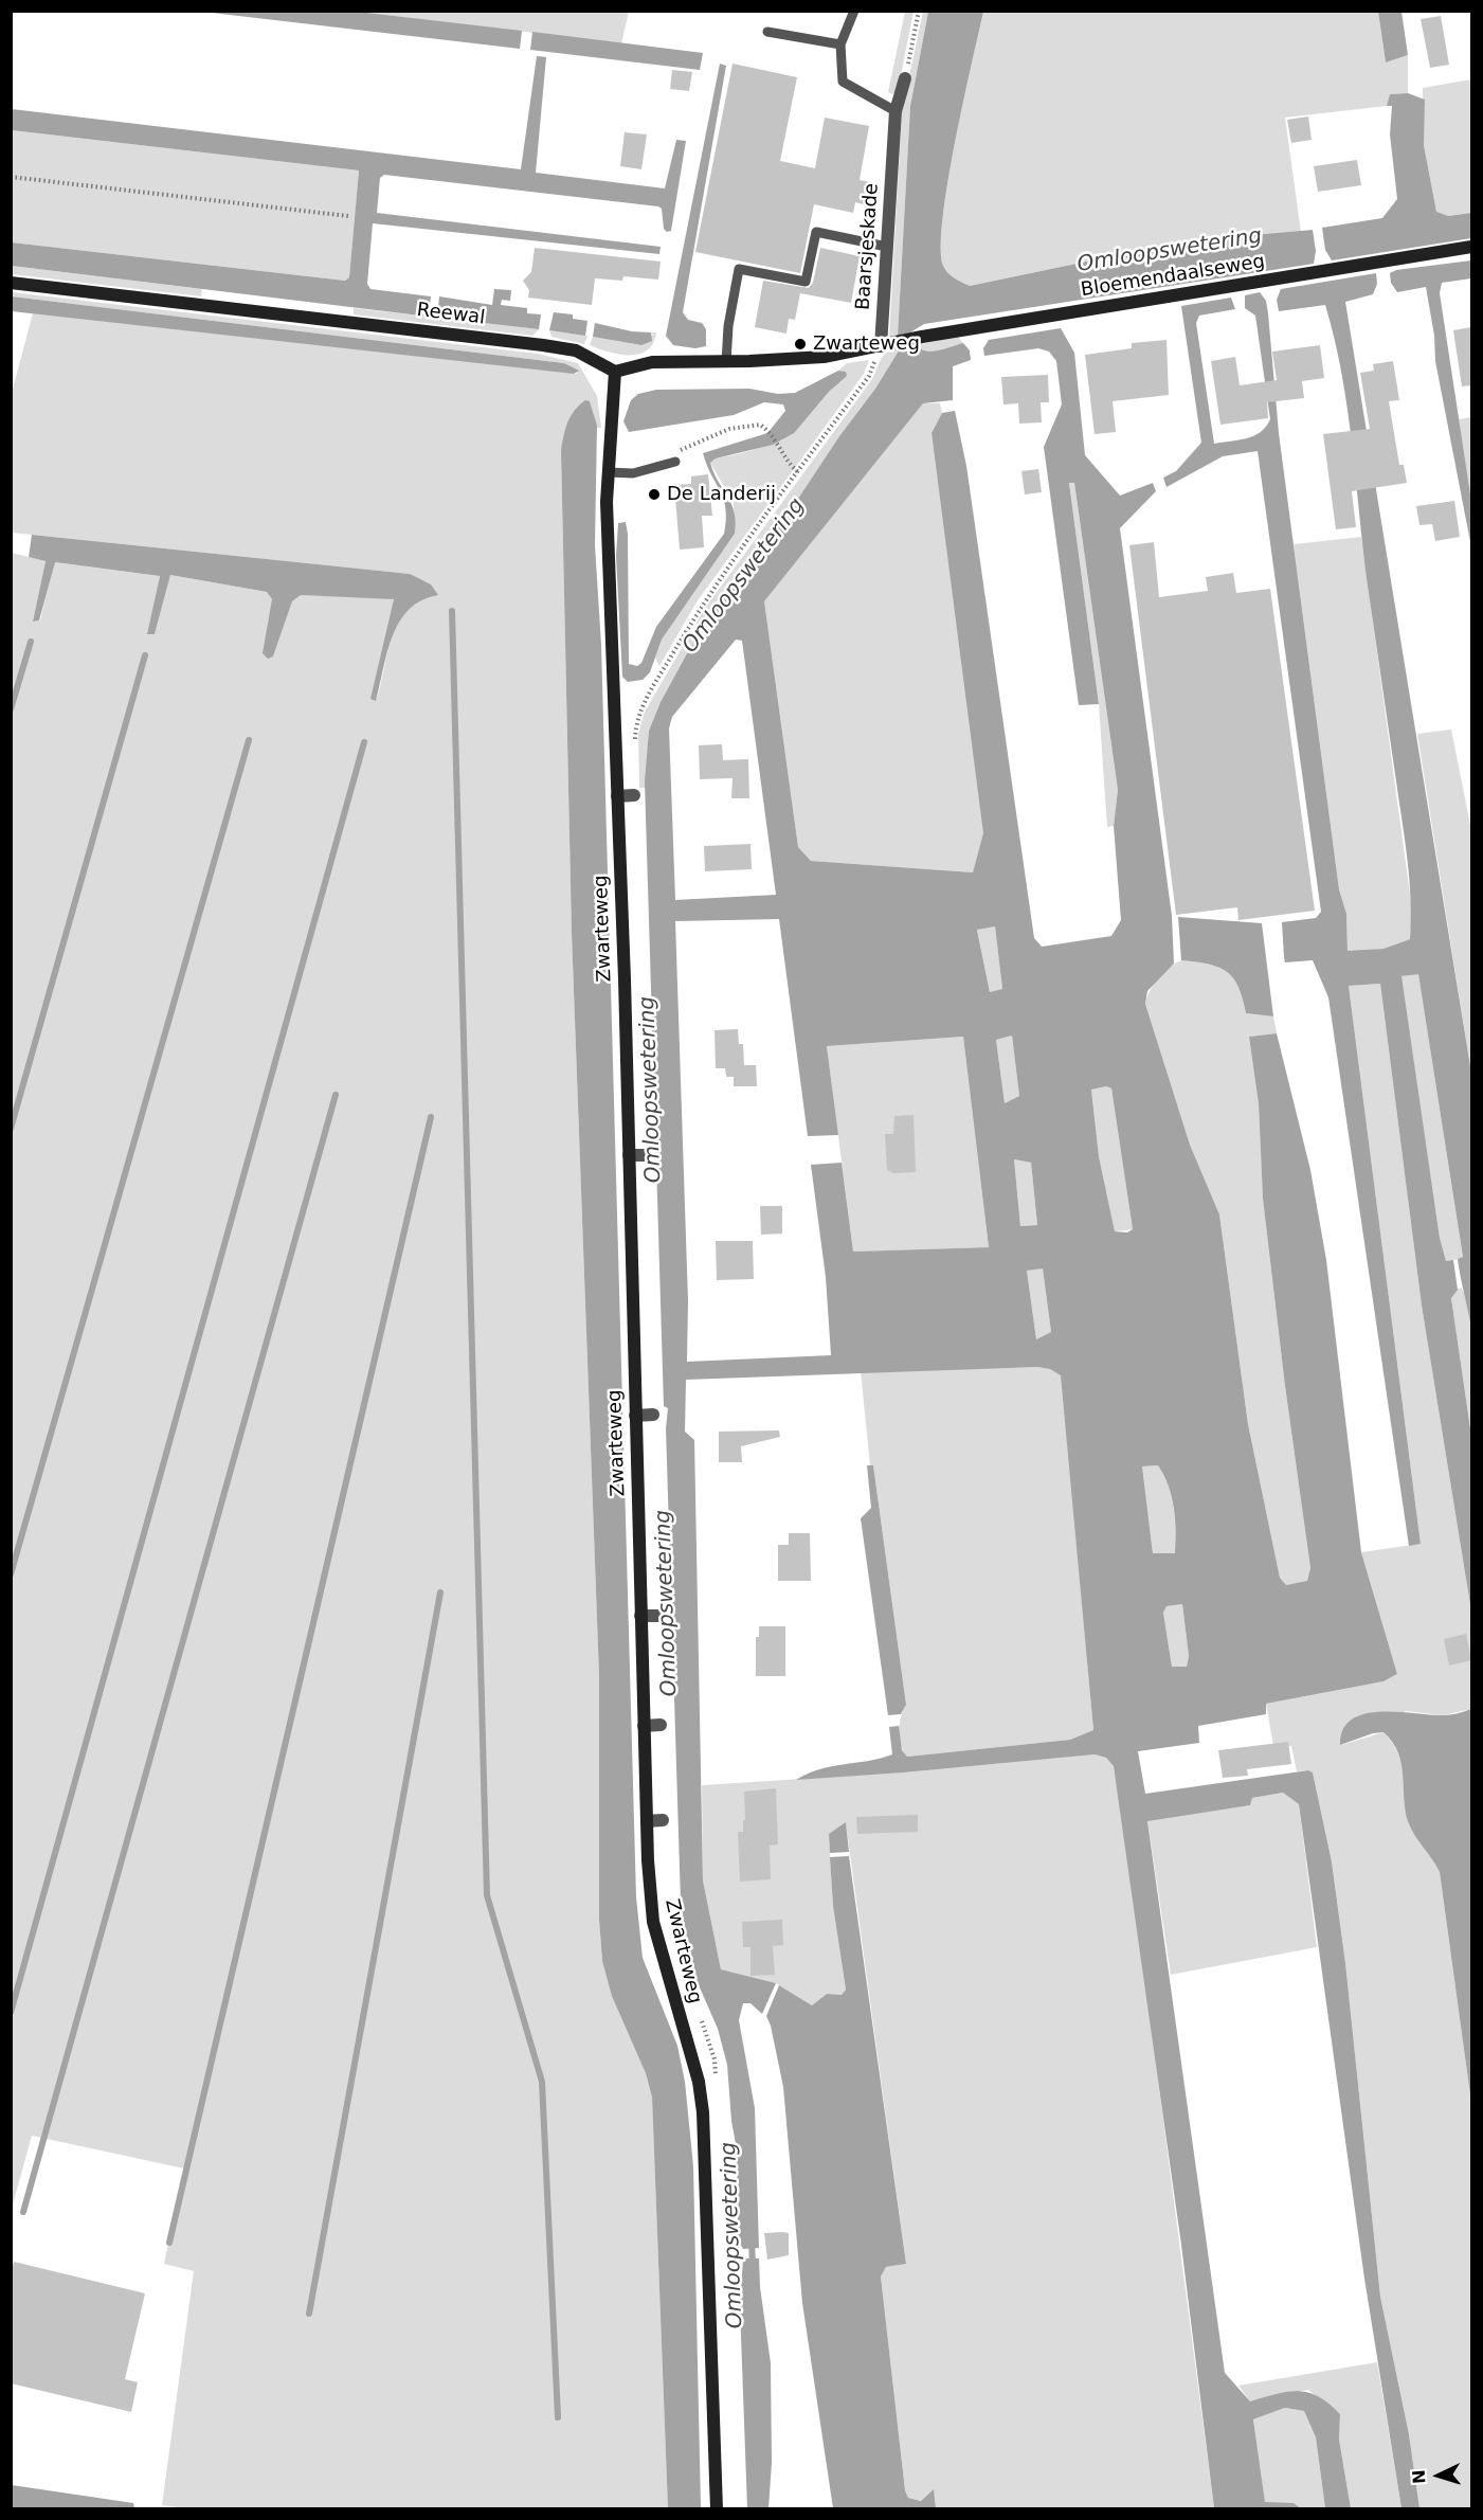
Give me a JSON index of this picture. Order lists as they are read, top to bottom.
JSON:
{
  "streets": {
    "street": [
      "Baarsjeskade",
      "Bloemendaalseweg",
      "Reewal",
      "Zwarteweg"
    ]
  },
  "crossings": [
    ["Baarsjeskade", "Bloemendaalseweg"],
    ["Reewal", "Zwarteweg"]
  ],
  "water": ["Omloopswetering"],
  "places": ["Zwarteweg", "De Landerij"],
  "north": "left"
}
